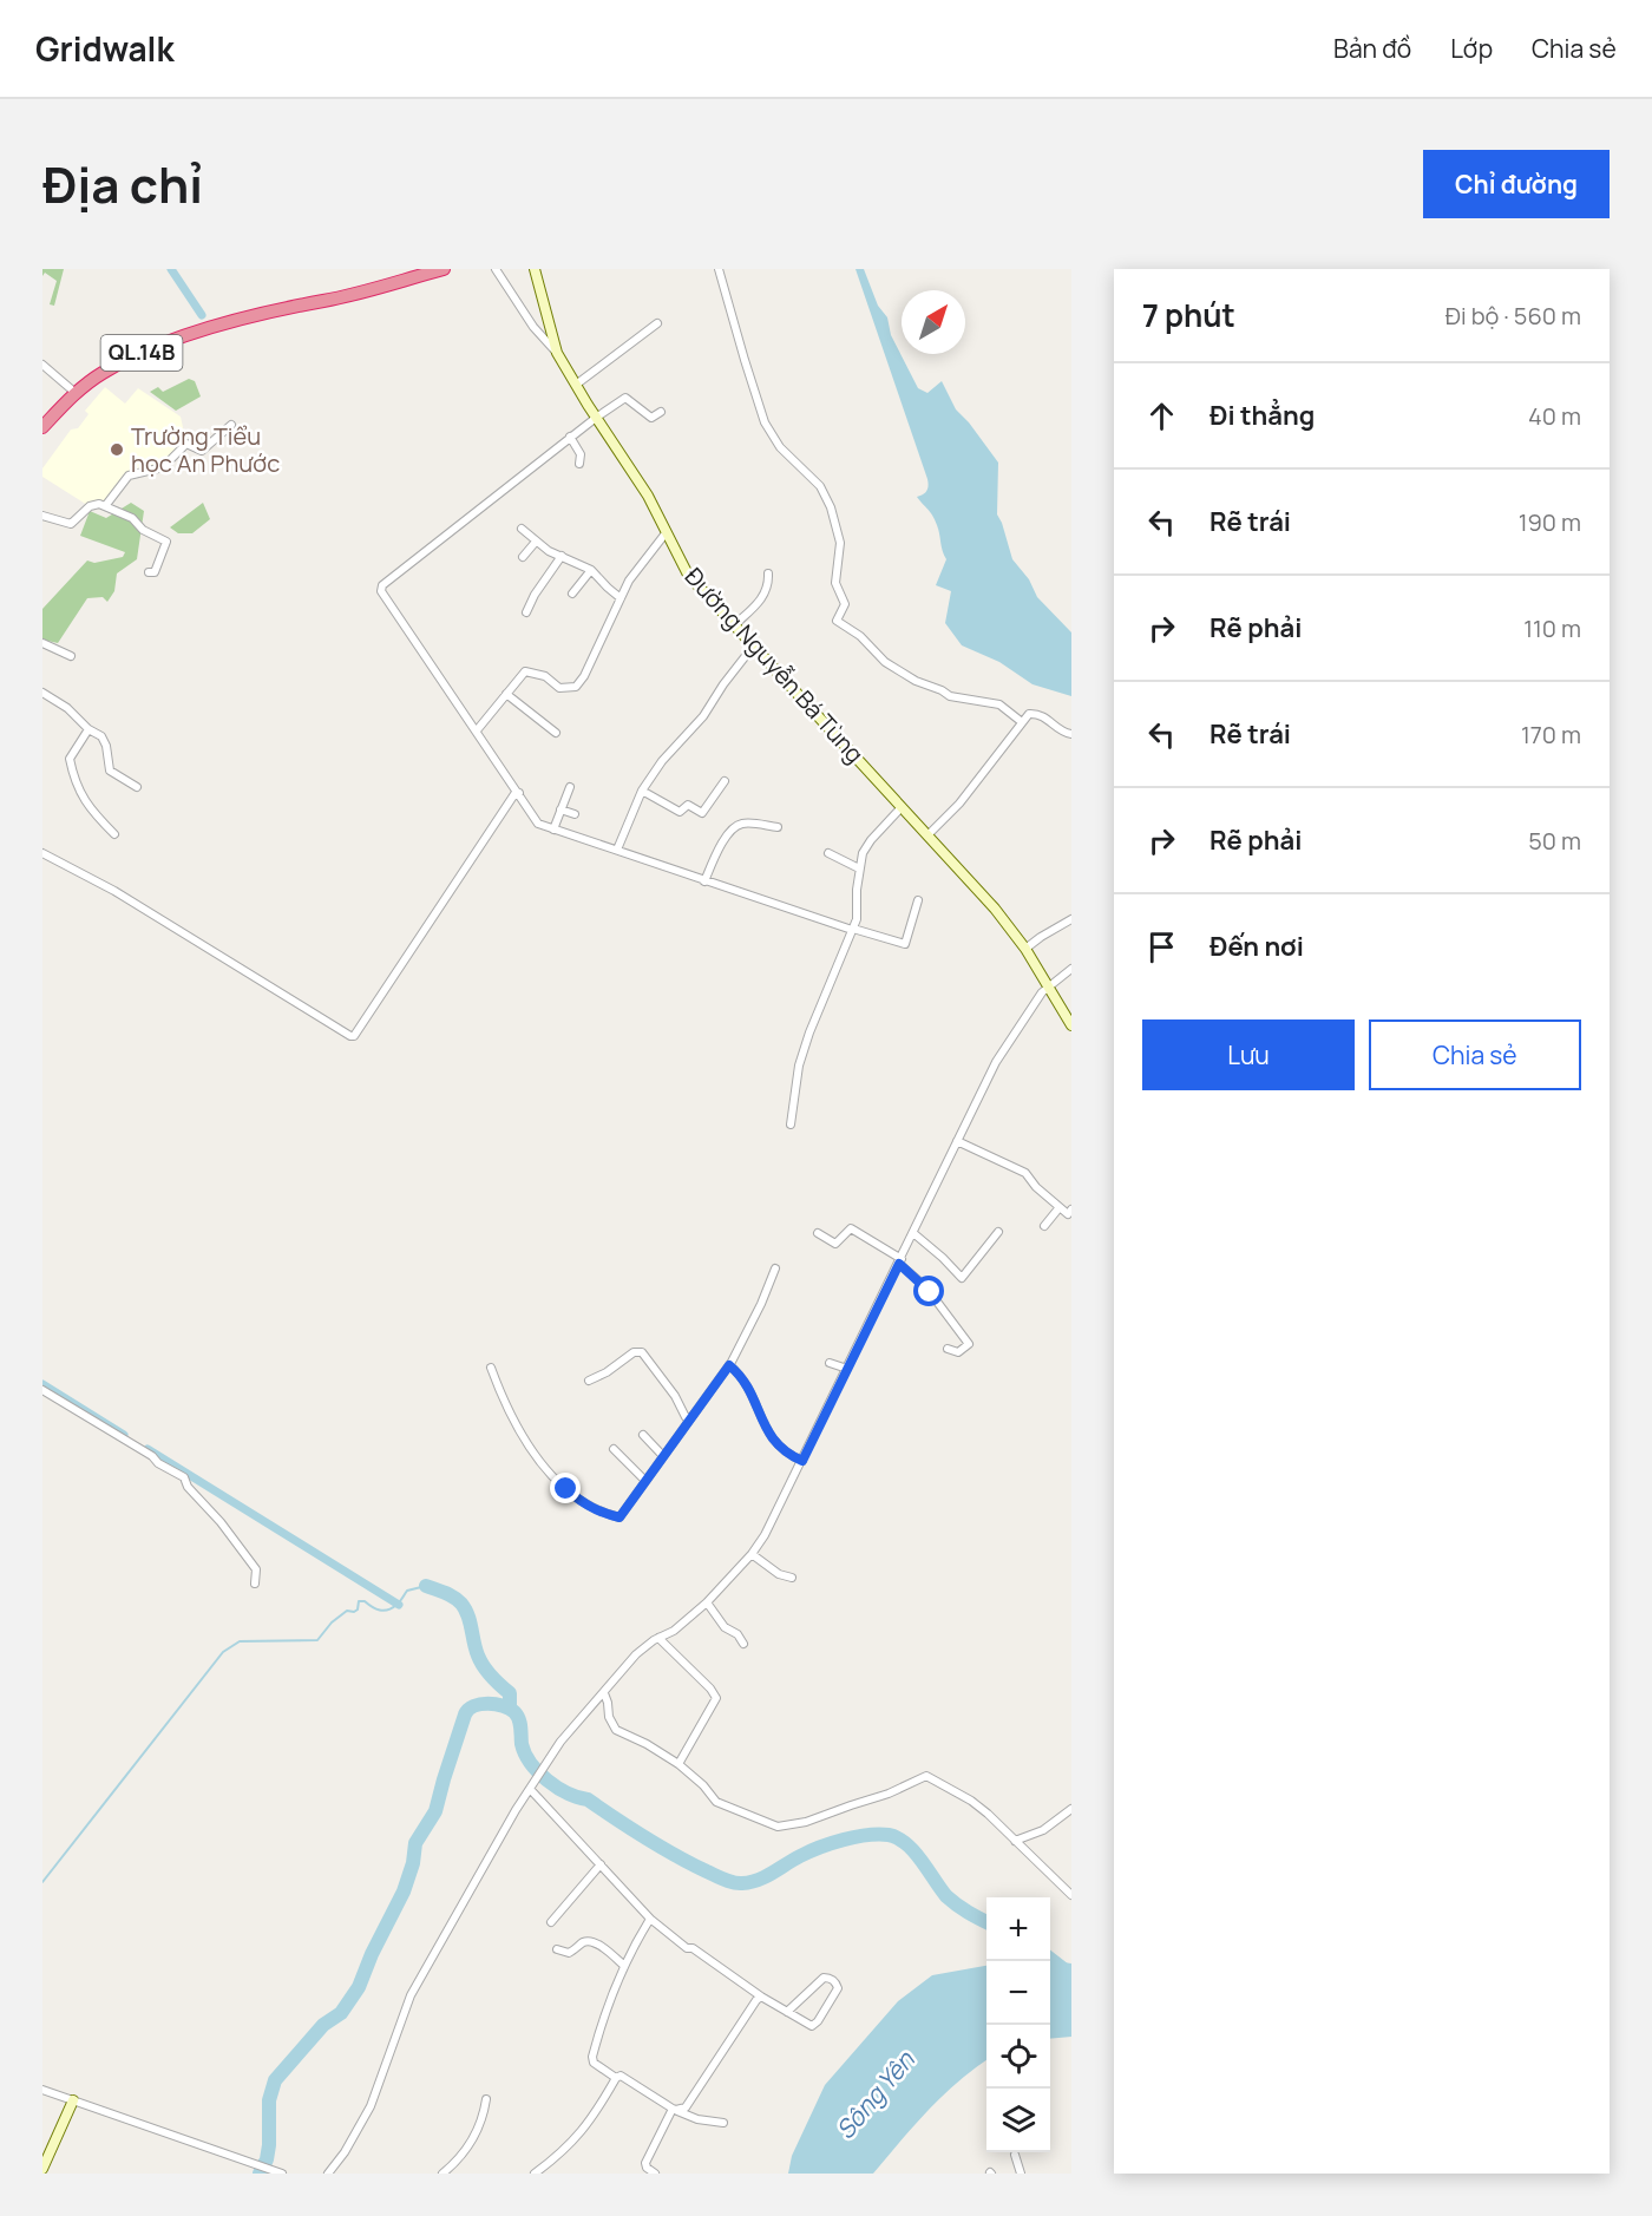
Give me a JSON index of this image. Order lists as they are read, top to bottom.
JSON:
{
  "streets": {
    "highway": ["QL.14B"],
    "main road": ["Đường Nguyễn Bá Tùng"]
  },
  "water": ["Sông Yên"],
  "places": ["Trường Tiểu học An Phước"],
  "north": "top right",
  "page": {
    "header": "Gridwalk",
    "nav": ["Bản đồ", "Lớp", "Chia sẻ"],
    "title": "Địa chỉ",
    "buttons": [
      "Chỉ đường",
      ["Lưu", "Chia sẻ"]
    ],
    "heading": ["7 phút", "Đi bộ · 560 m"],
    "list": [
      ["Đi thẳng", "40 m"],
      ["Rẽ trái", "190 m"],
      ["Rẽ phải", "110 m"],
      ["Rẽ trái", "170 m"],
      ["Rẽ phải", "50 m"],
      "Đến nơi"
    ],
    "map_buttons": ["+", "−"]
  }
}
